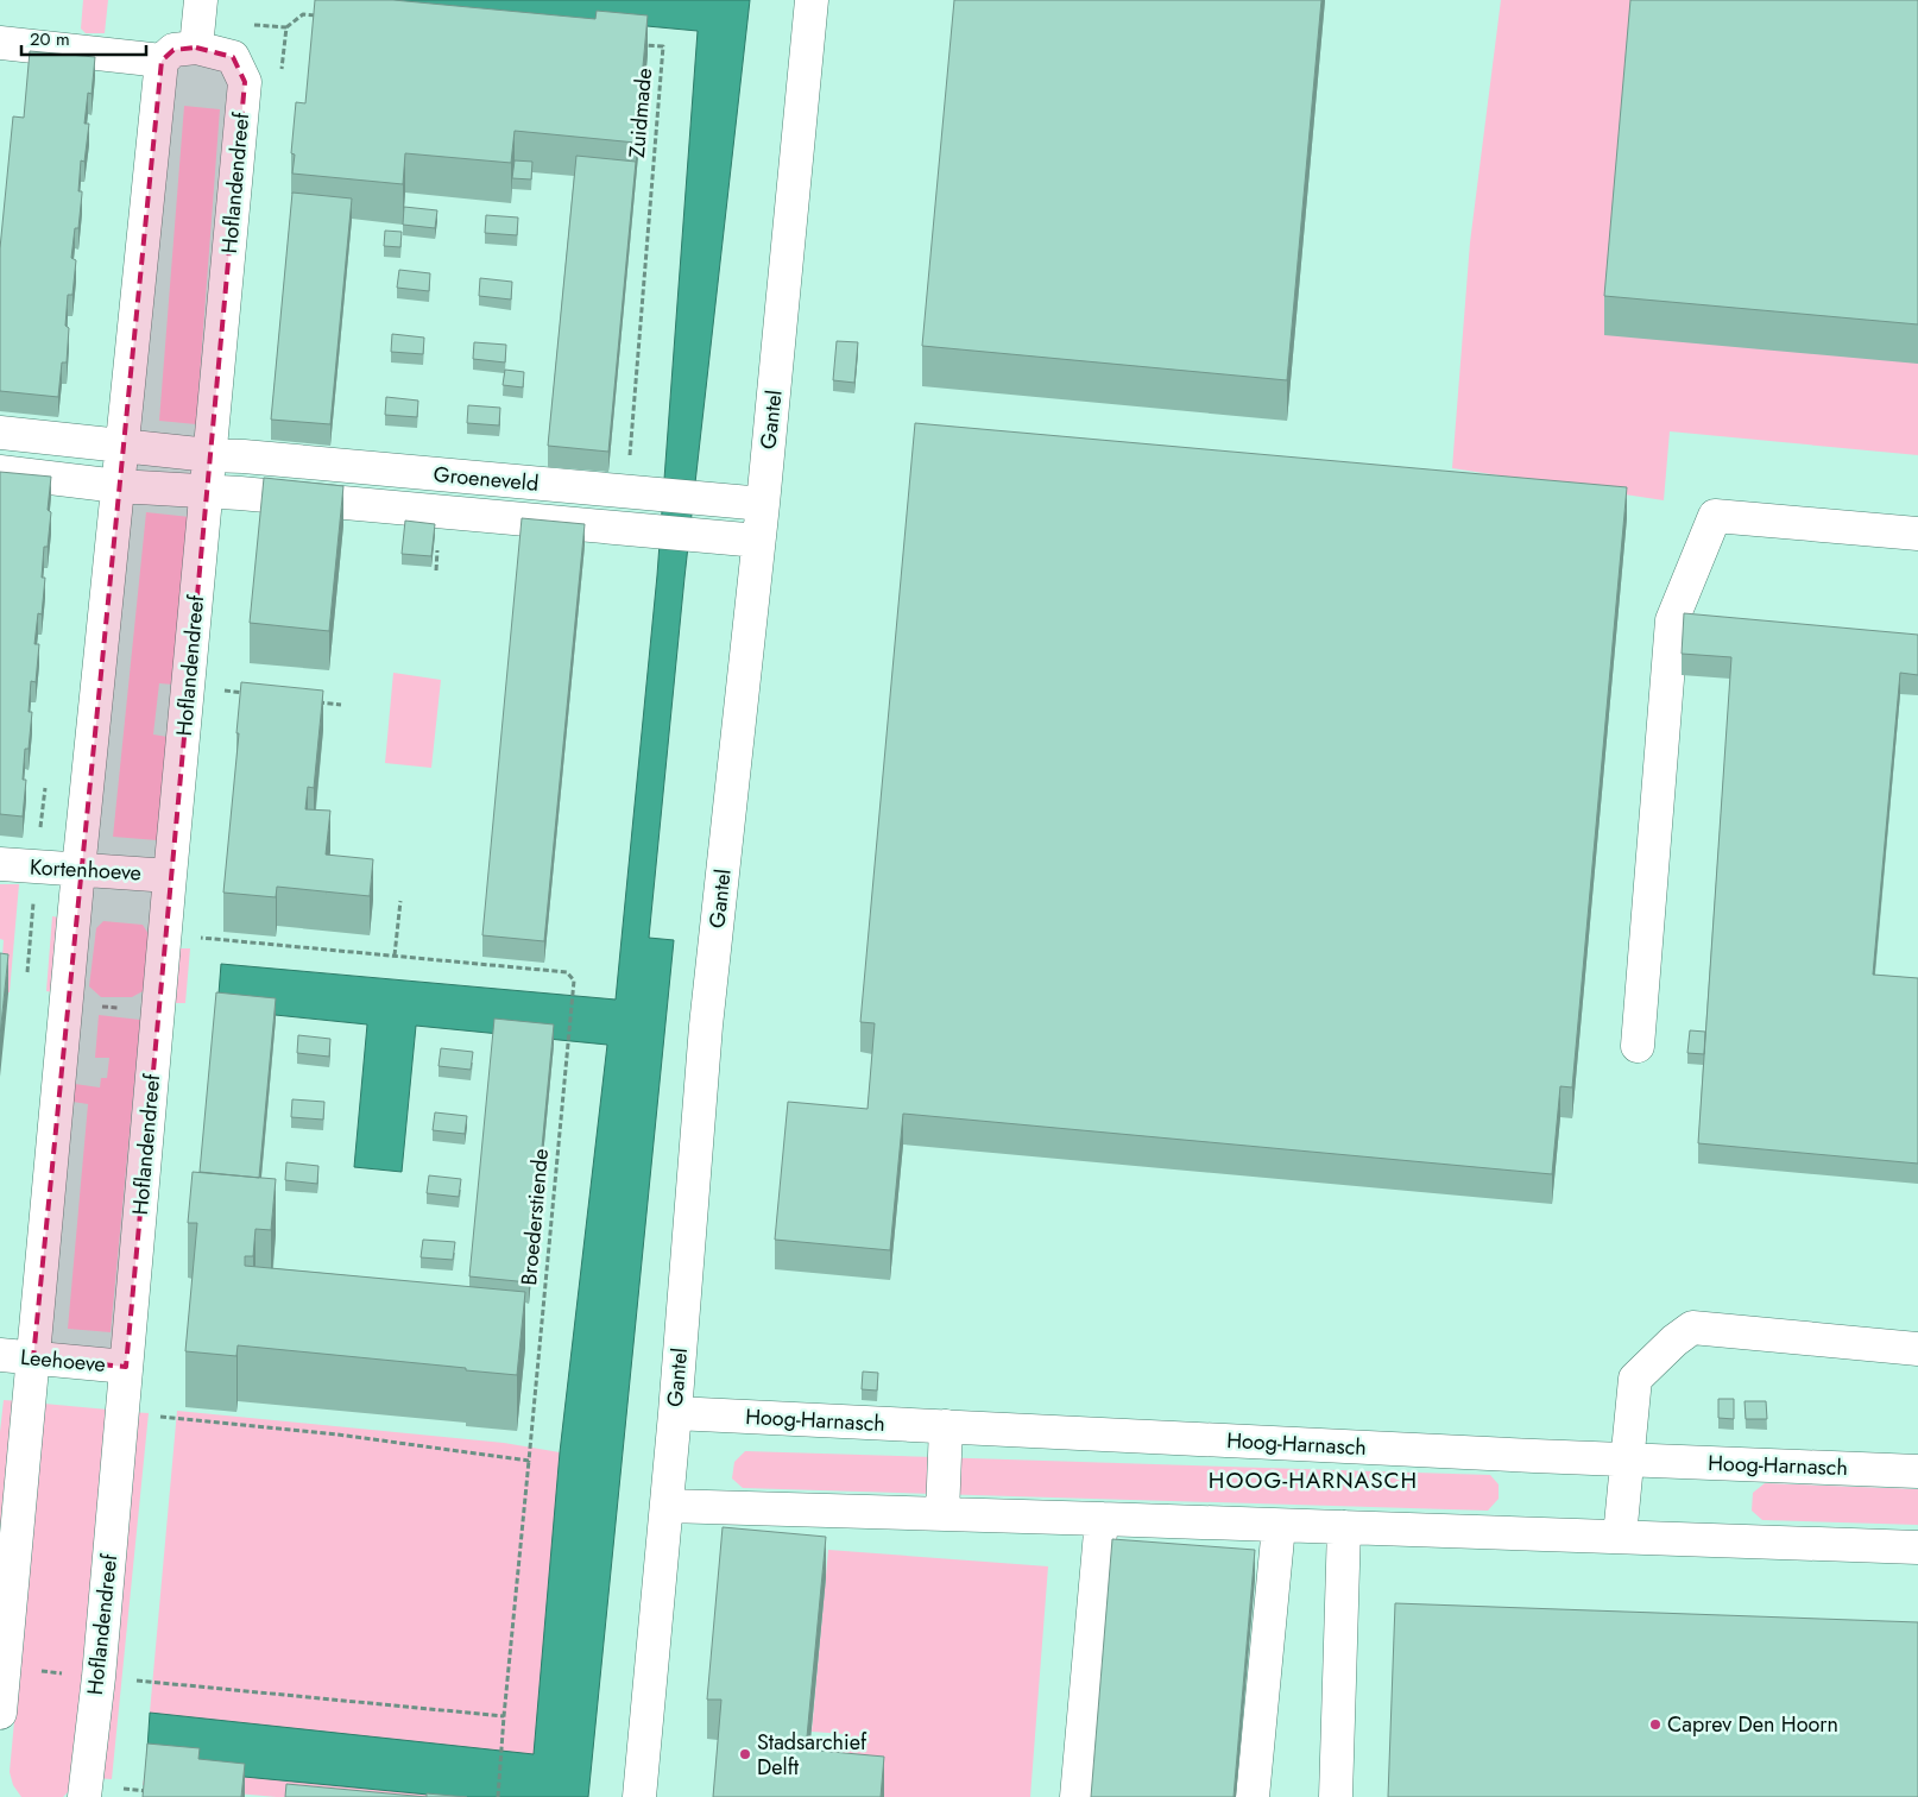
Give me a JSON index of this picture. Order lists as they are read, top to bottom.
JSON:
{
  "streets": {
    "street": [
      "Hoflandendreef",
      "Gantel",
      "Groeneveld",
      "Kortenhoeve",
      "Leehoeve",
      "Hoog-Harnasch"
    ],
    "path": ["Zuidmade", "Broederstiende"]
  },
  "crossings": [
    ["Zuidmade", "Groeneveld"],
    ["Hoflandendreef", "Groeneveld"],
    ["Hoflandendreef", "Kortenhoeve"],
    ["Hoflandendreef", "Leehoeve"],
    ["Gantel", "Groeneveld"],
    ["Gantel", "Hoog-Harnasch"]
  ],
  "districts": ["HOOG-HARNASCH"],
  "places": ["Caprev Den Hoorn", "Stadsarchief Delft"],
  "scale_bar": "20 m"
}
